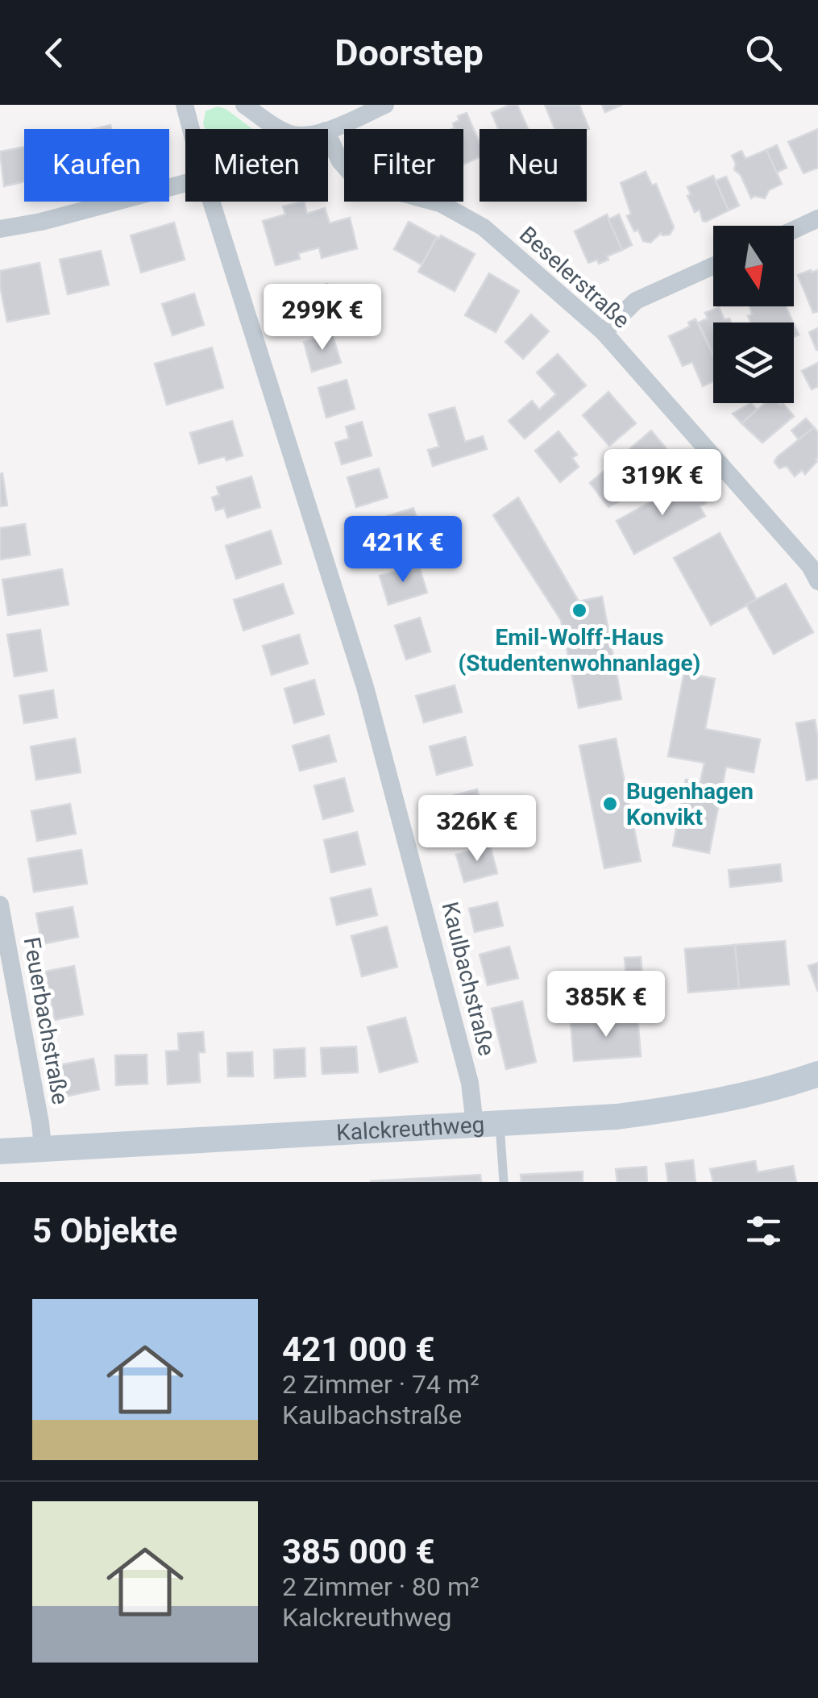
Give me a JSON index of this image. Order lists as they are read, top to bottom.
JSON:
{
  "streets": {
    "street": [
      "Beselerstraße",
      "Kaulbachstraße",
      "Feuerbachstraße",
      "Kalckreuthweg"
    ]
  },
  "crossings": [
    ["Kaulbachstraße", "Kalckreuthweg"],
    ["Feuerbachstraße", "Kalckreuthweg"]
  ],
  "places": ["Emil-Wolff-Haus (Studentenwohnanlage)", "Bugenhagen Konvikt"],
  "north": "bottom",
  "page": {
    "header": "Doorstep",
    "chip": [
      "Kaufen",
      "Mieten",
      "Filter",
      "Neu"
    ],
    "price": [
      "299K €",
      "319K €",
      "421K €",
      "326K €",
      "385K €"
    ],
    "heading": "5 Objekte",
    "list": [
      {
        "name": "421 000 €",
        "note": "2 Zimmer · 74 m² · Kaulbachstraße"
      },
      {
        "name": "385 000 €",
        "note": "2 Zimmer · 80 m² · Kalckreuthweg"
      }
    ]
  }
}
